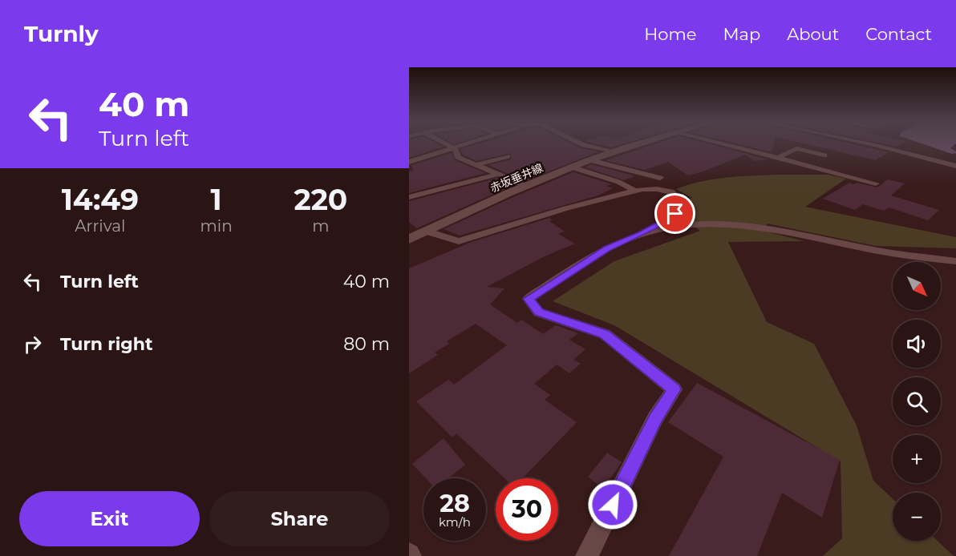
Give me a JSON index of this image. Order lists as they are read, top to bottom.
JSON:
{
  "streets": {
    "main road": ["赤坂垂井線"]
  },
  "north": "bottom right",
  "page": {
    "header": "Turnly",
    "nav": [
      "Home",
      "Map",
      "About",
      "Contact"
    ],
    "turn": ["40 m", "Turn left"],
    "eta": [
      "14:49",
      "Arrival",
      "1",
      "min",
      "220",
      "m"
    ],
    "list": [
      {
        "name": "Turn left",
        "value": "40 m"
      },
      {
        "name": "Turn right",
        "value": "80 m"
      }
    ],
    "map_buttons": ["+", "−"],
    "speed": "28 km/h",
    "limit": "30",
    "buttons": ["Exit", "Share"]
  }
}
